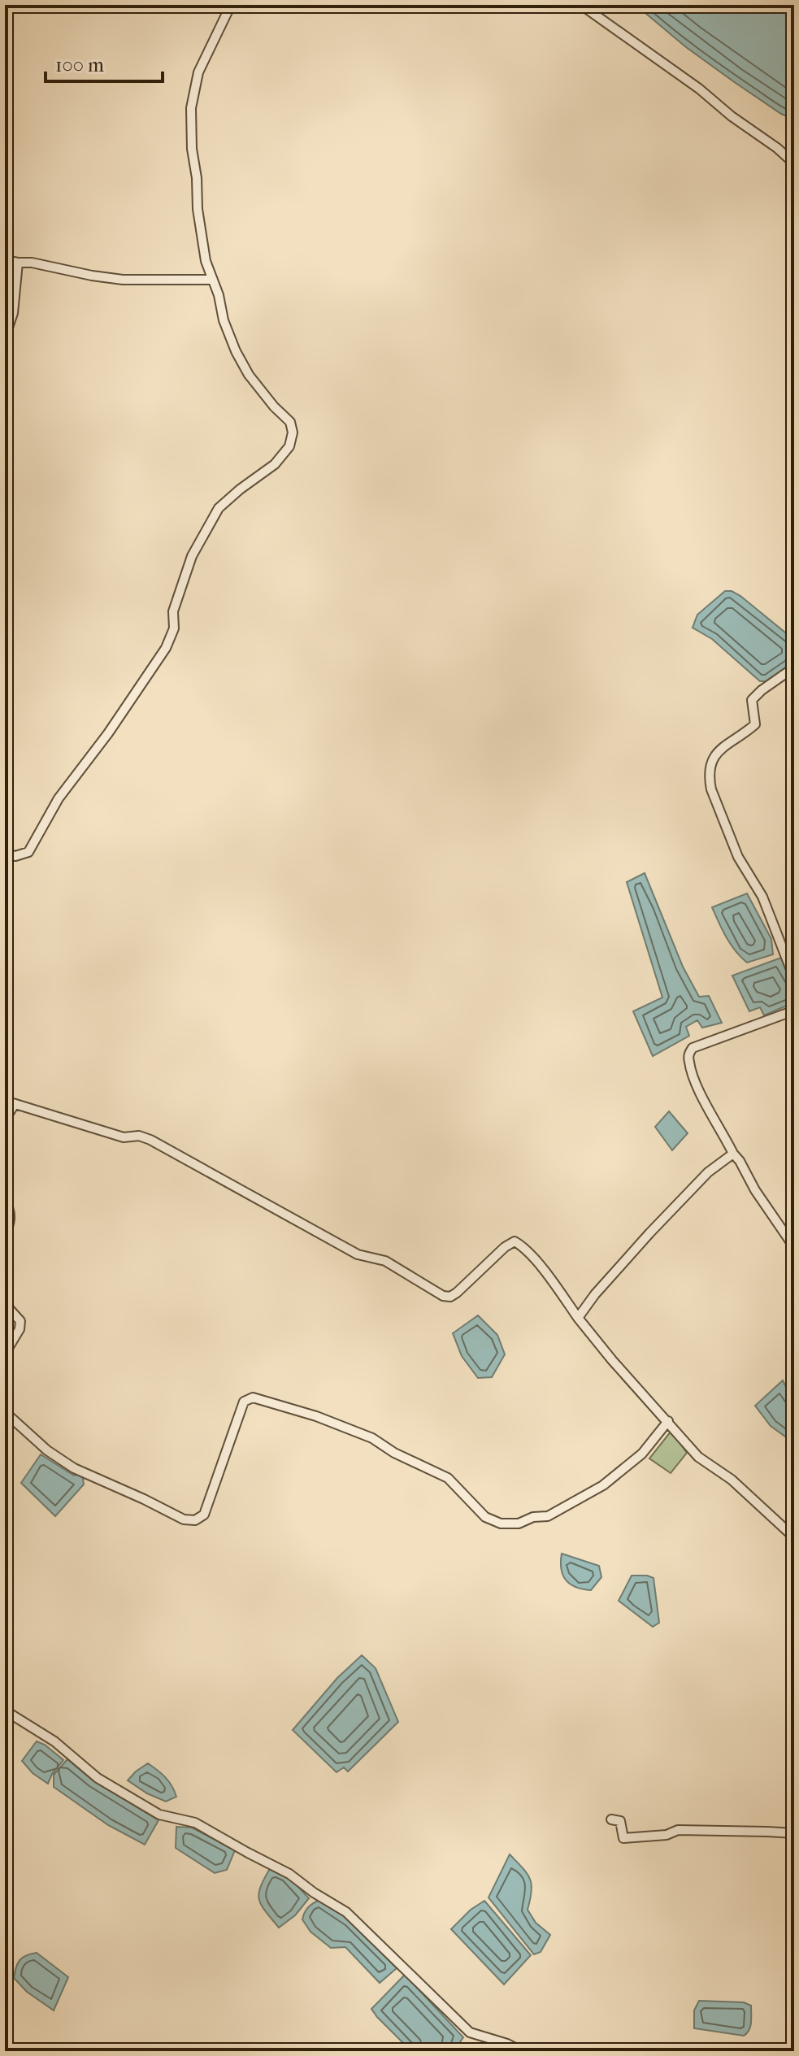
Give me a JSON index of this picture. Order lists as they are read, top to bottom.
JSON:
{
  "scale_bar": "100 m"
}
